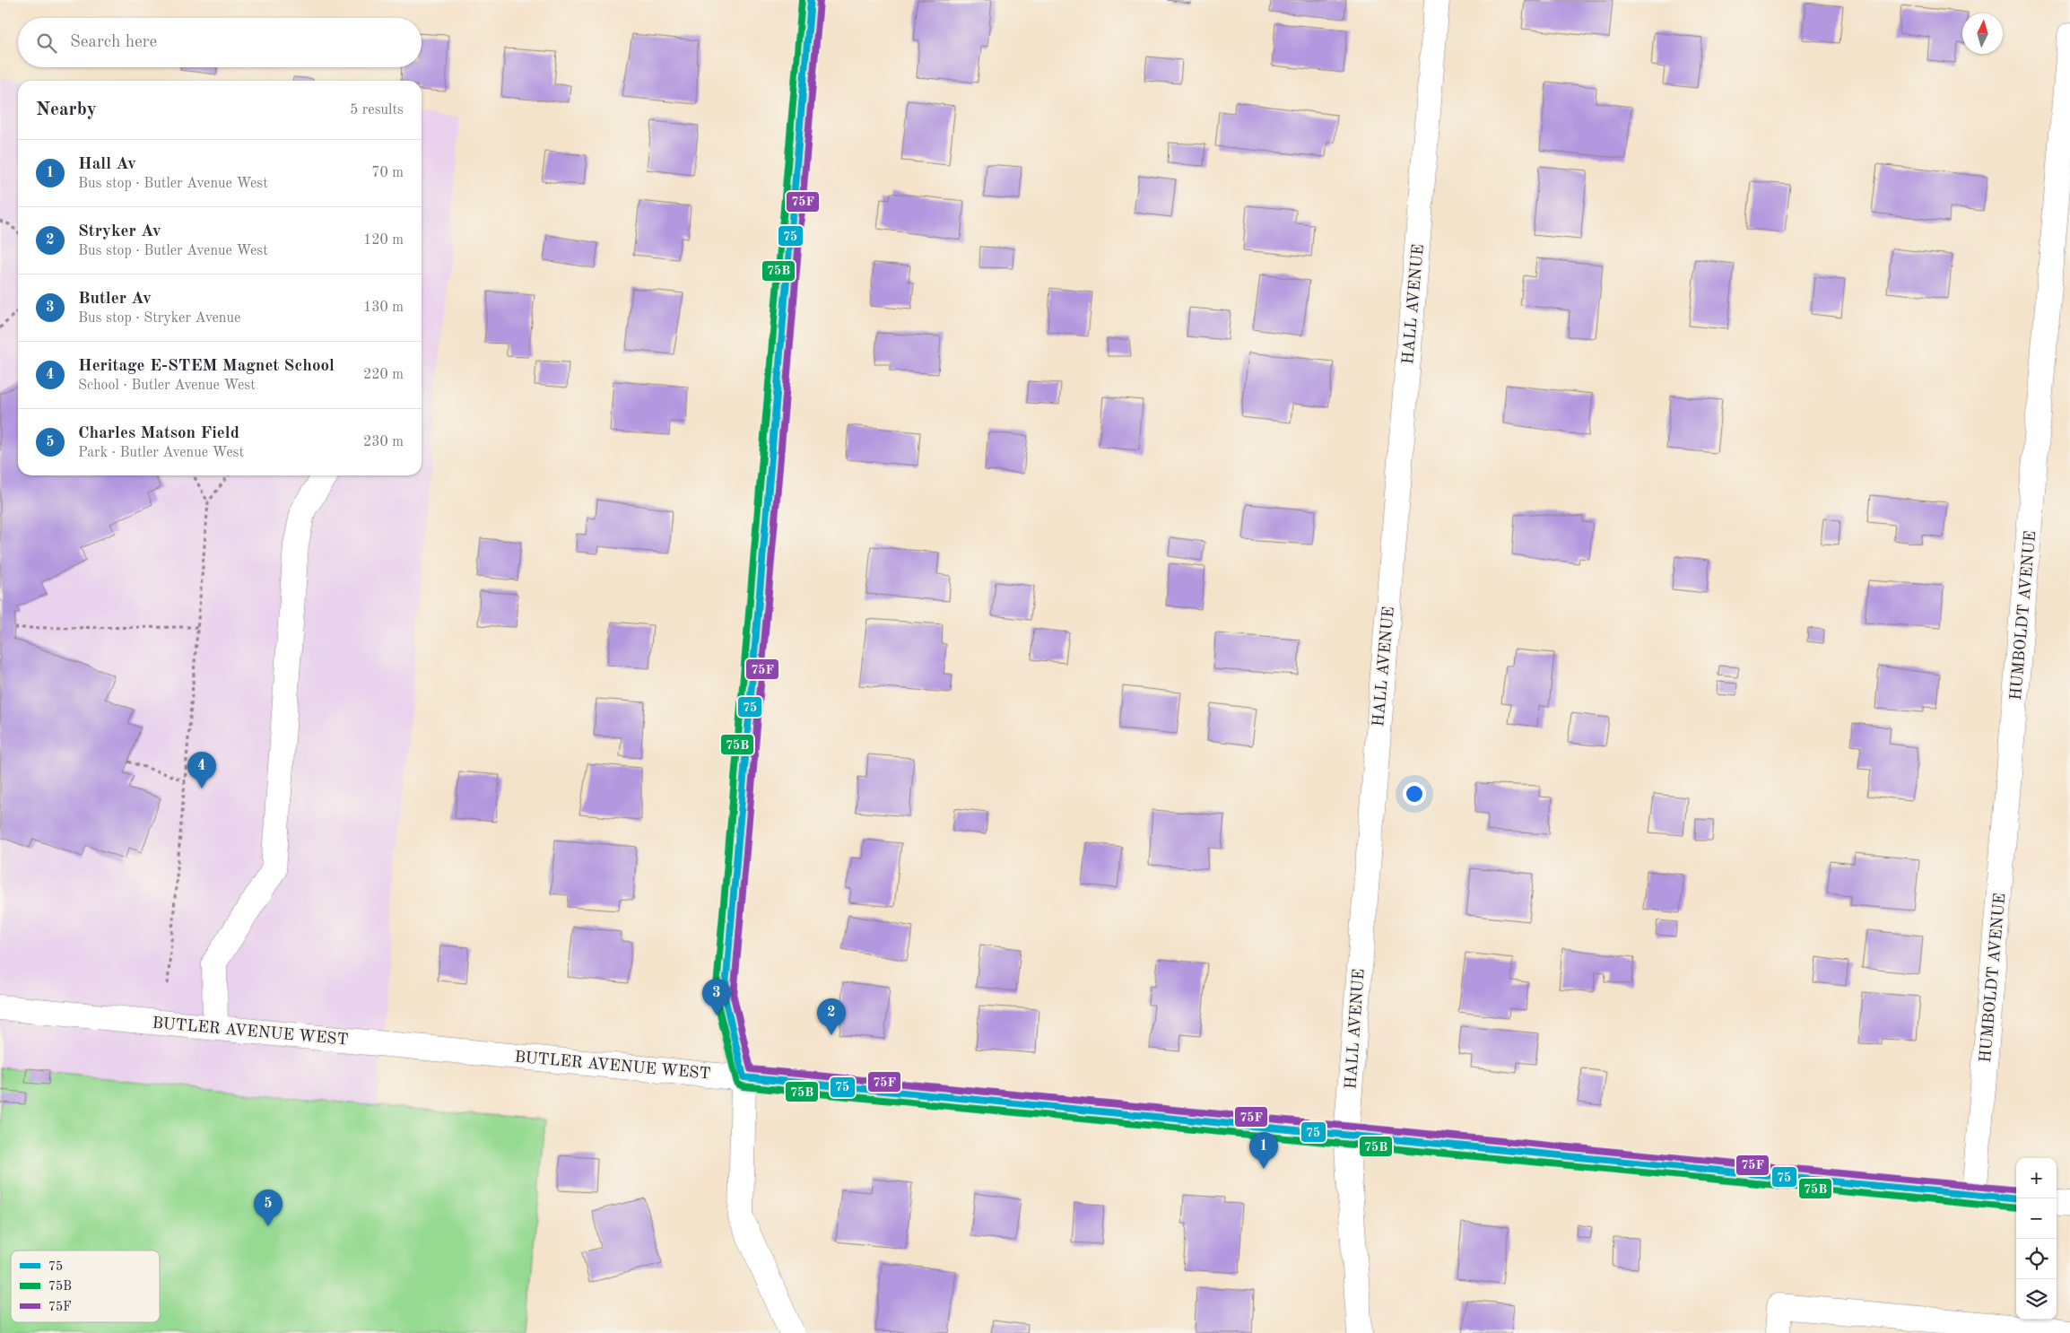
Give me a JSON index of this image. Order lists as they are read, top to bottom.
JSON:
{
  "streets": {
    "street": ["HALL AVENUE", "HUMBOLDT AVENUE", "BUTLER AVENUE WEST"]
  },
  "crossings": [
    ["HALL AVENUE", "BUTLER AVENUE WEST"],
    ["HUMBOLDT AVENUE", "BUTLER AVENUE WEST"]
  ],
  "lines": ["transit line 75", "transit line 75B", "transit line 75F"],
  "legend": ["75", "75B", "75F"],
  "north": "top",
  "page": {
    "search": "Search here",
    "heading": ["Nearby", "5 results"],
    "list": [
      {
        "mark": "1",
        "name": "Hall Av",
        "note": "Bus stop · Butler Avenue West",
        "value": "70 m"
      },
      {
        "mark": "2",
        "name": "Stryker Av",
        "note": "Bus stop · Butler Avenue West",
        "value": "120 m"
      },
      {
        "mark": "3",
        "name": "Butler Av",
        "note": "Bus stop · Stryker Avenue",
        "value": "130 m"
      },
      {
        "mark": "4",
        "name": "Heritage E-STEM Magnet School",
        "note": "School · Butler Avenue West",
        "value": "220 m"
      },
      {
        "mark": "5",
        "name": "Charles Matson Field",
        "note": "Park · Butler Avenue West",
        "value": "230 m"
      }
    ],
    "pins": [
      "4",
      "3",
      "2",
      "1",
      "5"
    ],
    "map_buttons": ["+", "−"]
  }
}
